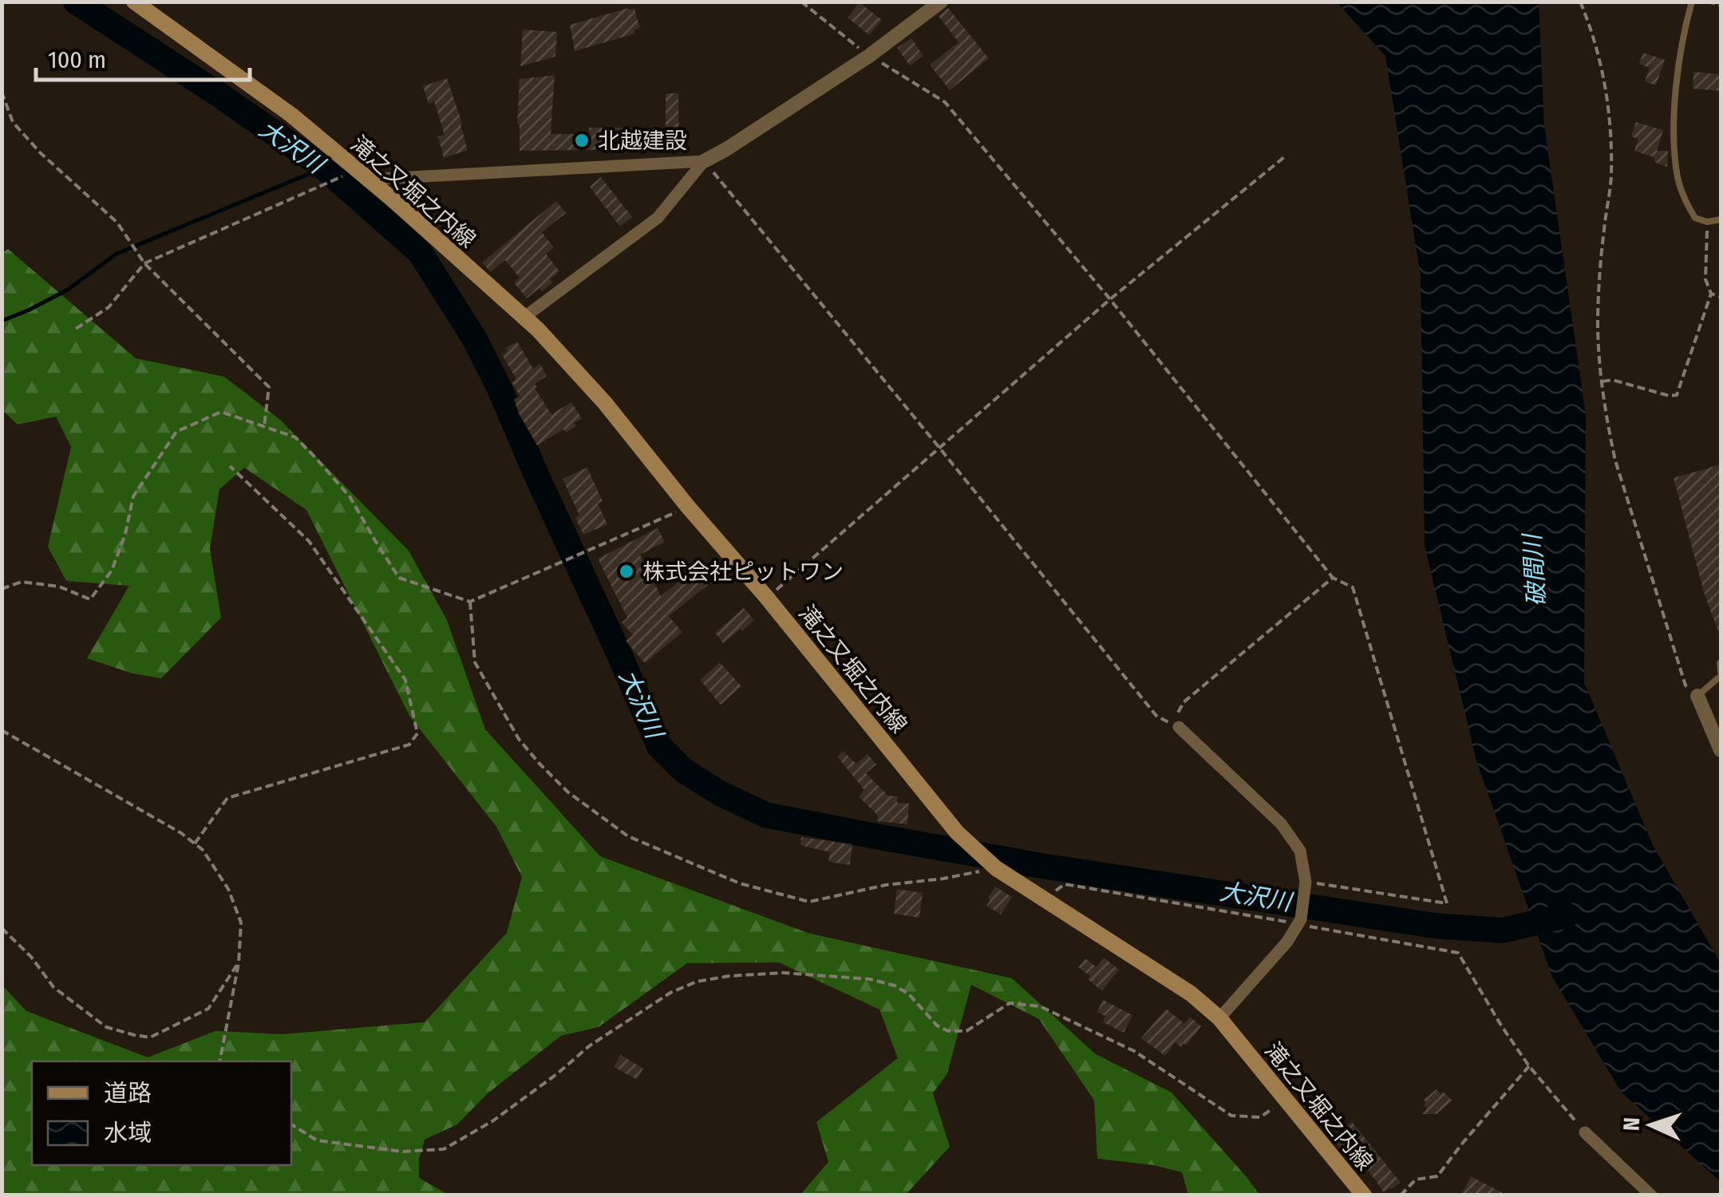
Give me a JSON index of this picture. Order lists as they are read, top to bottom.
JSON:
{
  "streets": {
    "main road": ["滝之又堀之内線"]
  },
  "water": ["大沢川", "破間川"],
  "places": ["北越建設", "株式会社ピットワン"],
  "legend": ["道路", "水域"],
  "scale_bar": "100 m",
  "north": "left"
}
